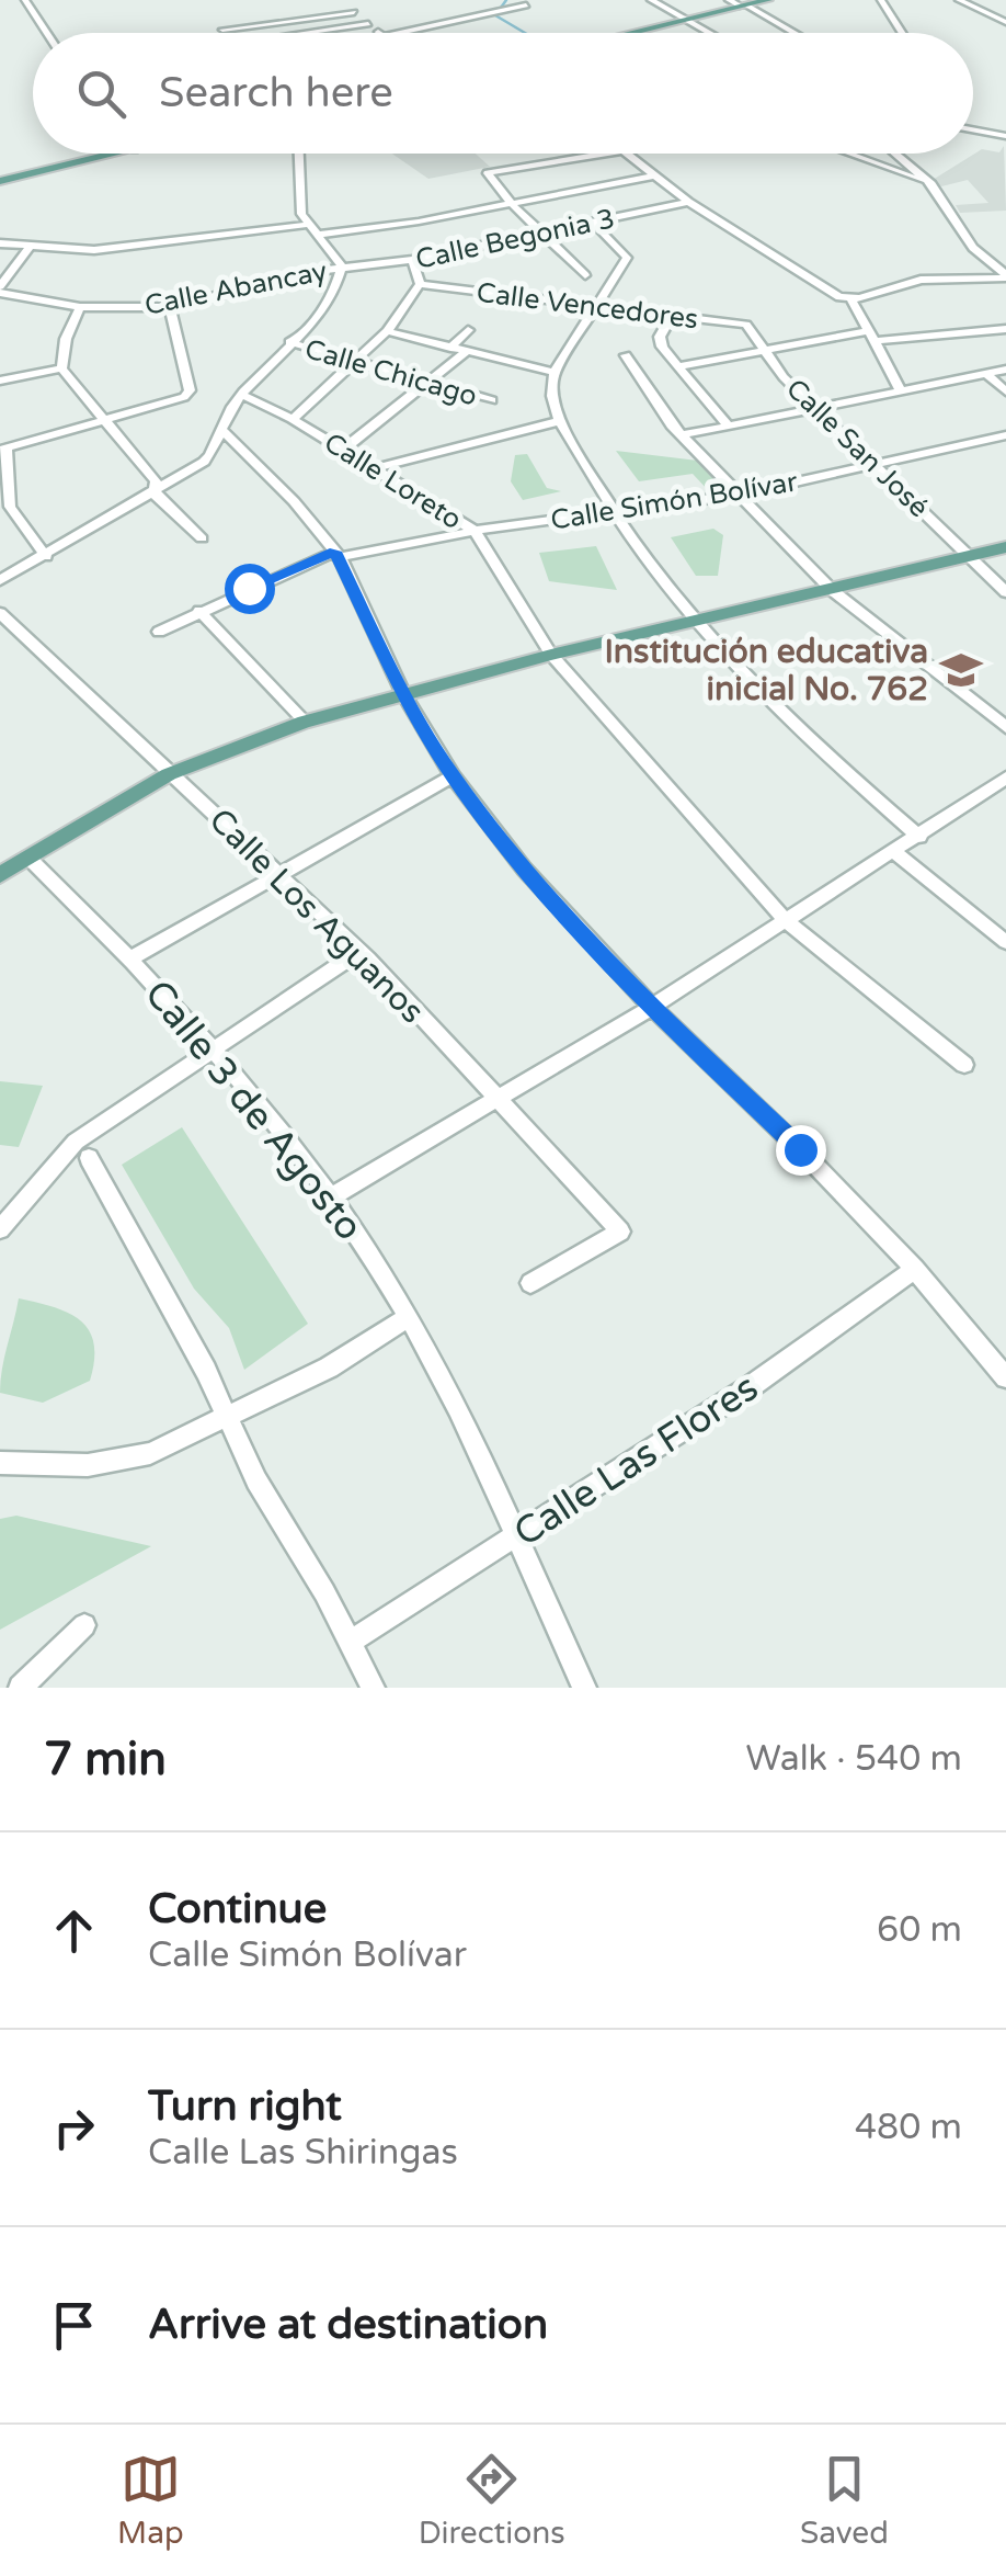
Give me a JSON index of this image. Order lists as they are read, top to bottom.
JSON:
{
  "streets": {
    "street": [
      "Calle Begonia 3",
      "Calle Abancay",
      "Calle Vencedores",
      "Calle Chicago",
      "Calle San José",
      "Calle Loreto",
      "Calle Simón Bolívar",
      "Calle Los Aguanos",
      "Calle 3 de Agosto",
      "Calle Las Flores"
    ]
  },
  "crossings": [
    ["Calle Begonia 3", "Calle Abancay"],
    ["Calle Vencedores", "Calle San José"],
    ["Calle San José", "Calle Simón Bolívar"],
    ["Calle Loreto", "Calle Simón Bolívar"],
    ["Calle 3 de Agosto", "Calle Las Flores"]
  ],
  "places": {
    "school or university": ["Institución educativa inicial No. 762"]
  },
  "page": {
    "search": "Search here",
    "heading": ["7 min", "Walk · 540 m"],
    "list": [
      ["Continue", "Calle Simón Bolívar", "60 m"],
      ["Turn right", "Calle Las Shiringas", "480 m"],
      "Arrive at destination"
    ],
    "nav": ["Map", "Directions", "Saved"]
  }
}
